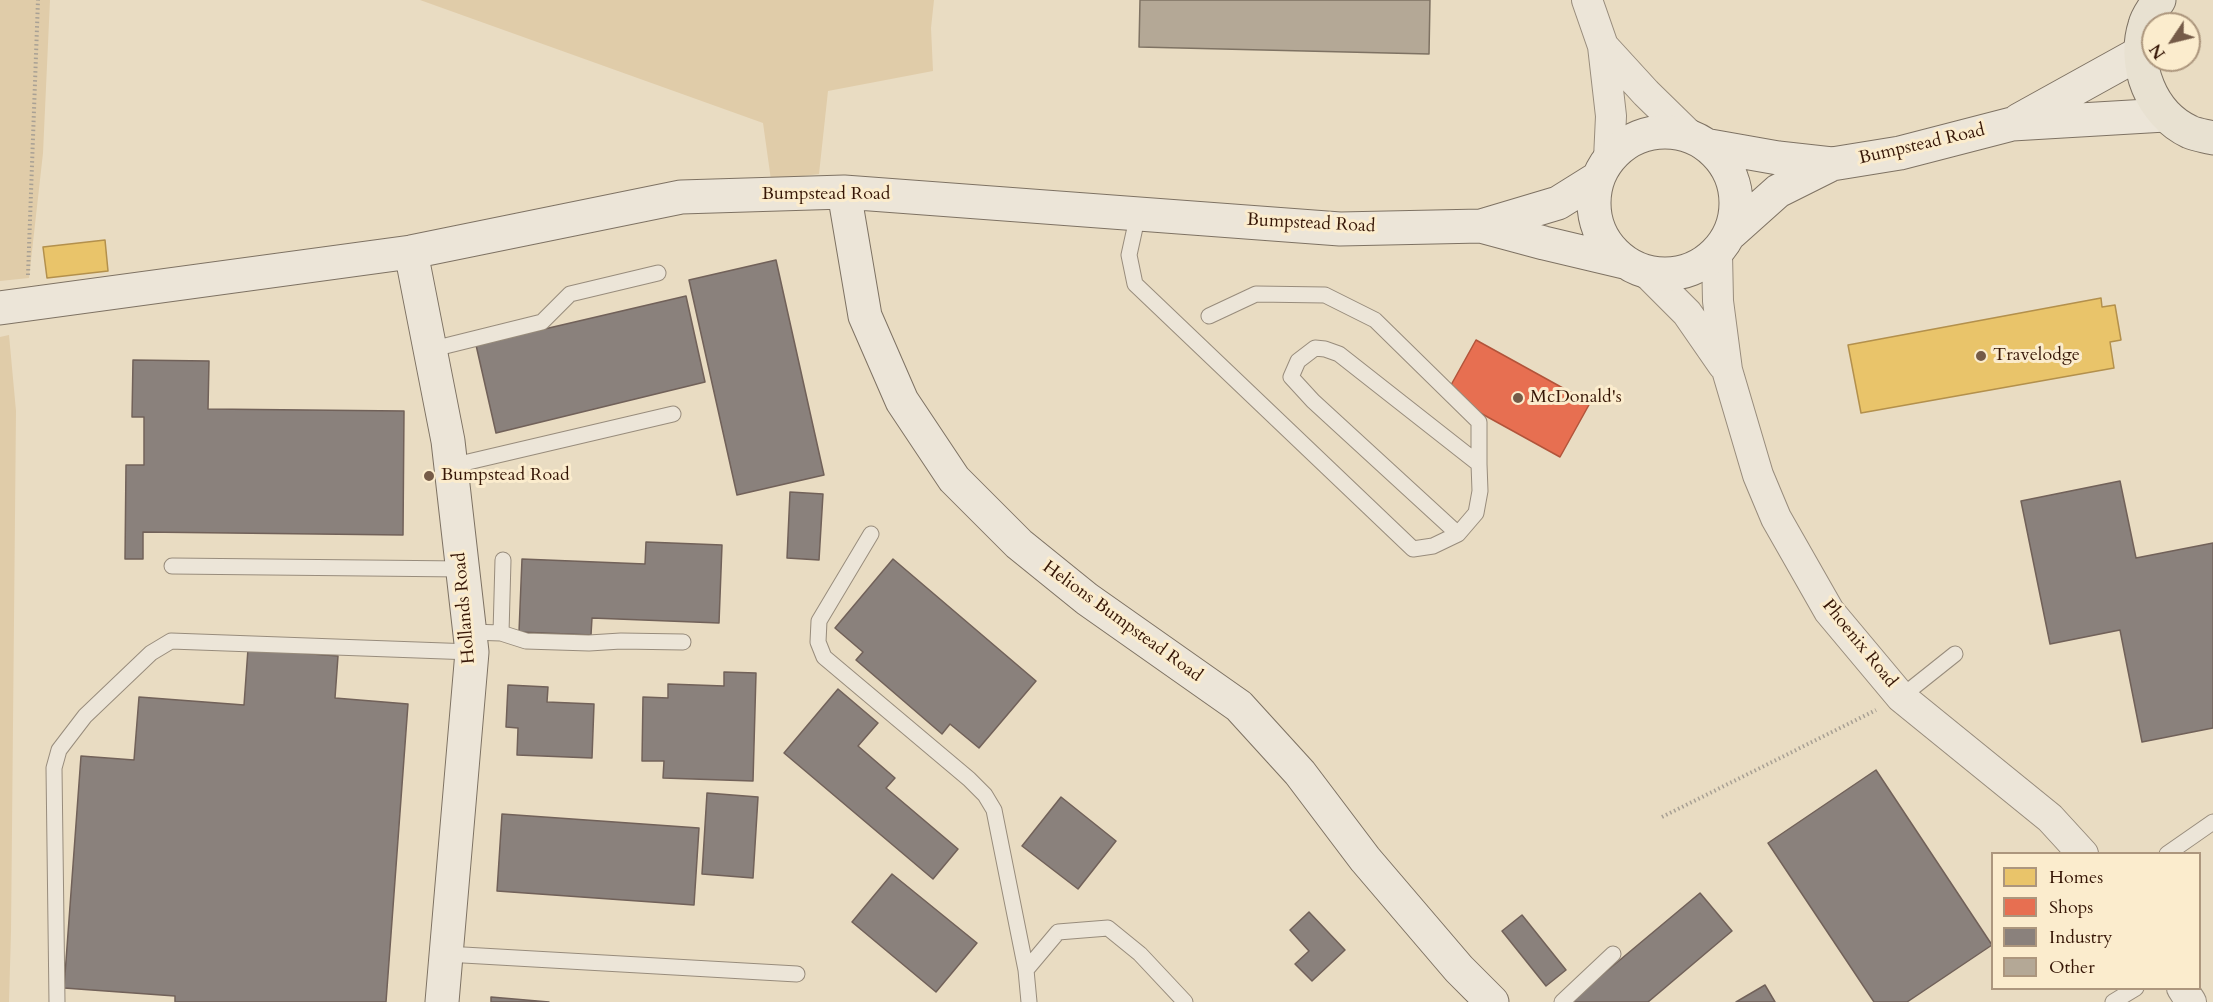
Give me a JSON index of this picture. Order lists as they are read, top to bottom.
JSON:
{
  "streets": {
    "main road": ["Bumpstead Road", "Hollands Road", "Helions Bumpstead Road"],
    "street": ["Phoenix Road"]
  },
  "crossings": [
    ["Bumpstead Road", "Hollands Road"],
    ["Bumpstead Road", "Helions Bumpstead Road"],
    ["Bumpstead Road", "Phoenix Road"]
  ],
  "places": ["Travelodge", "McDonald's", "Bumpstead Road"],
  "legend": [
    "Homes",
    "Shops",
    "Industry",
    "Other"
  ],
  "north": "bottom left"
}
